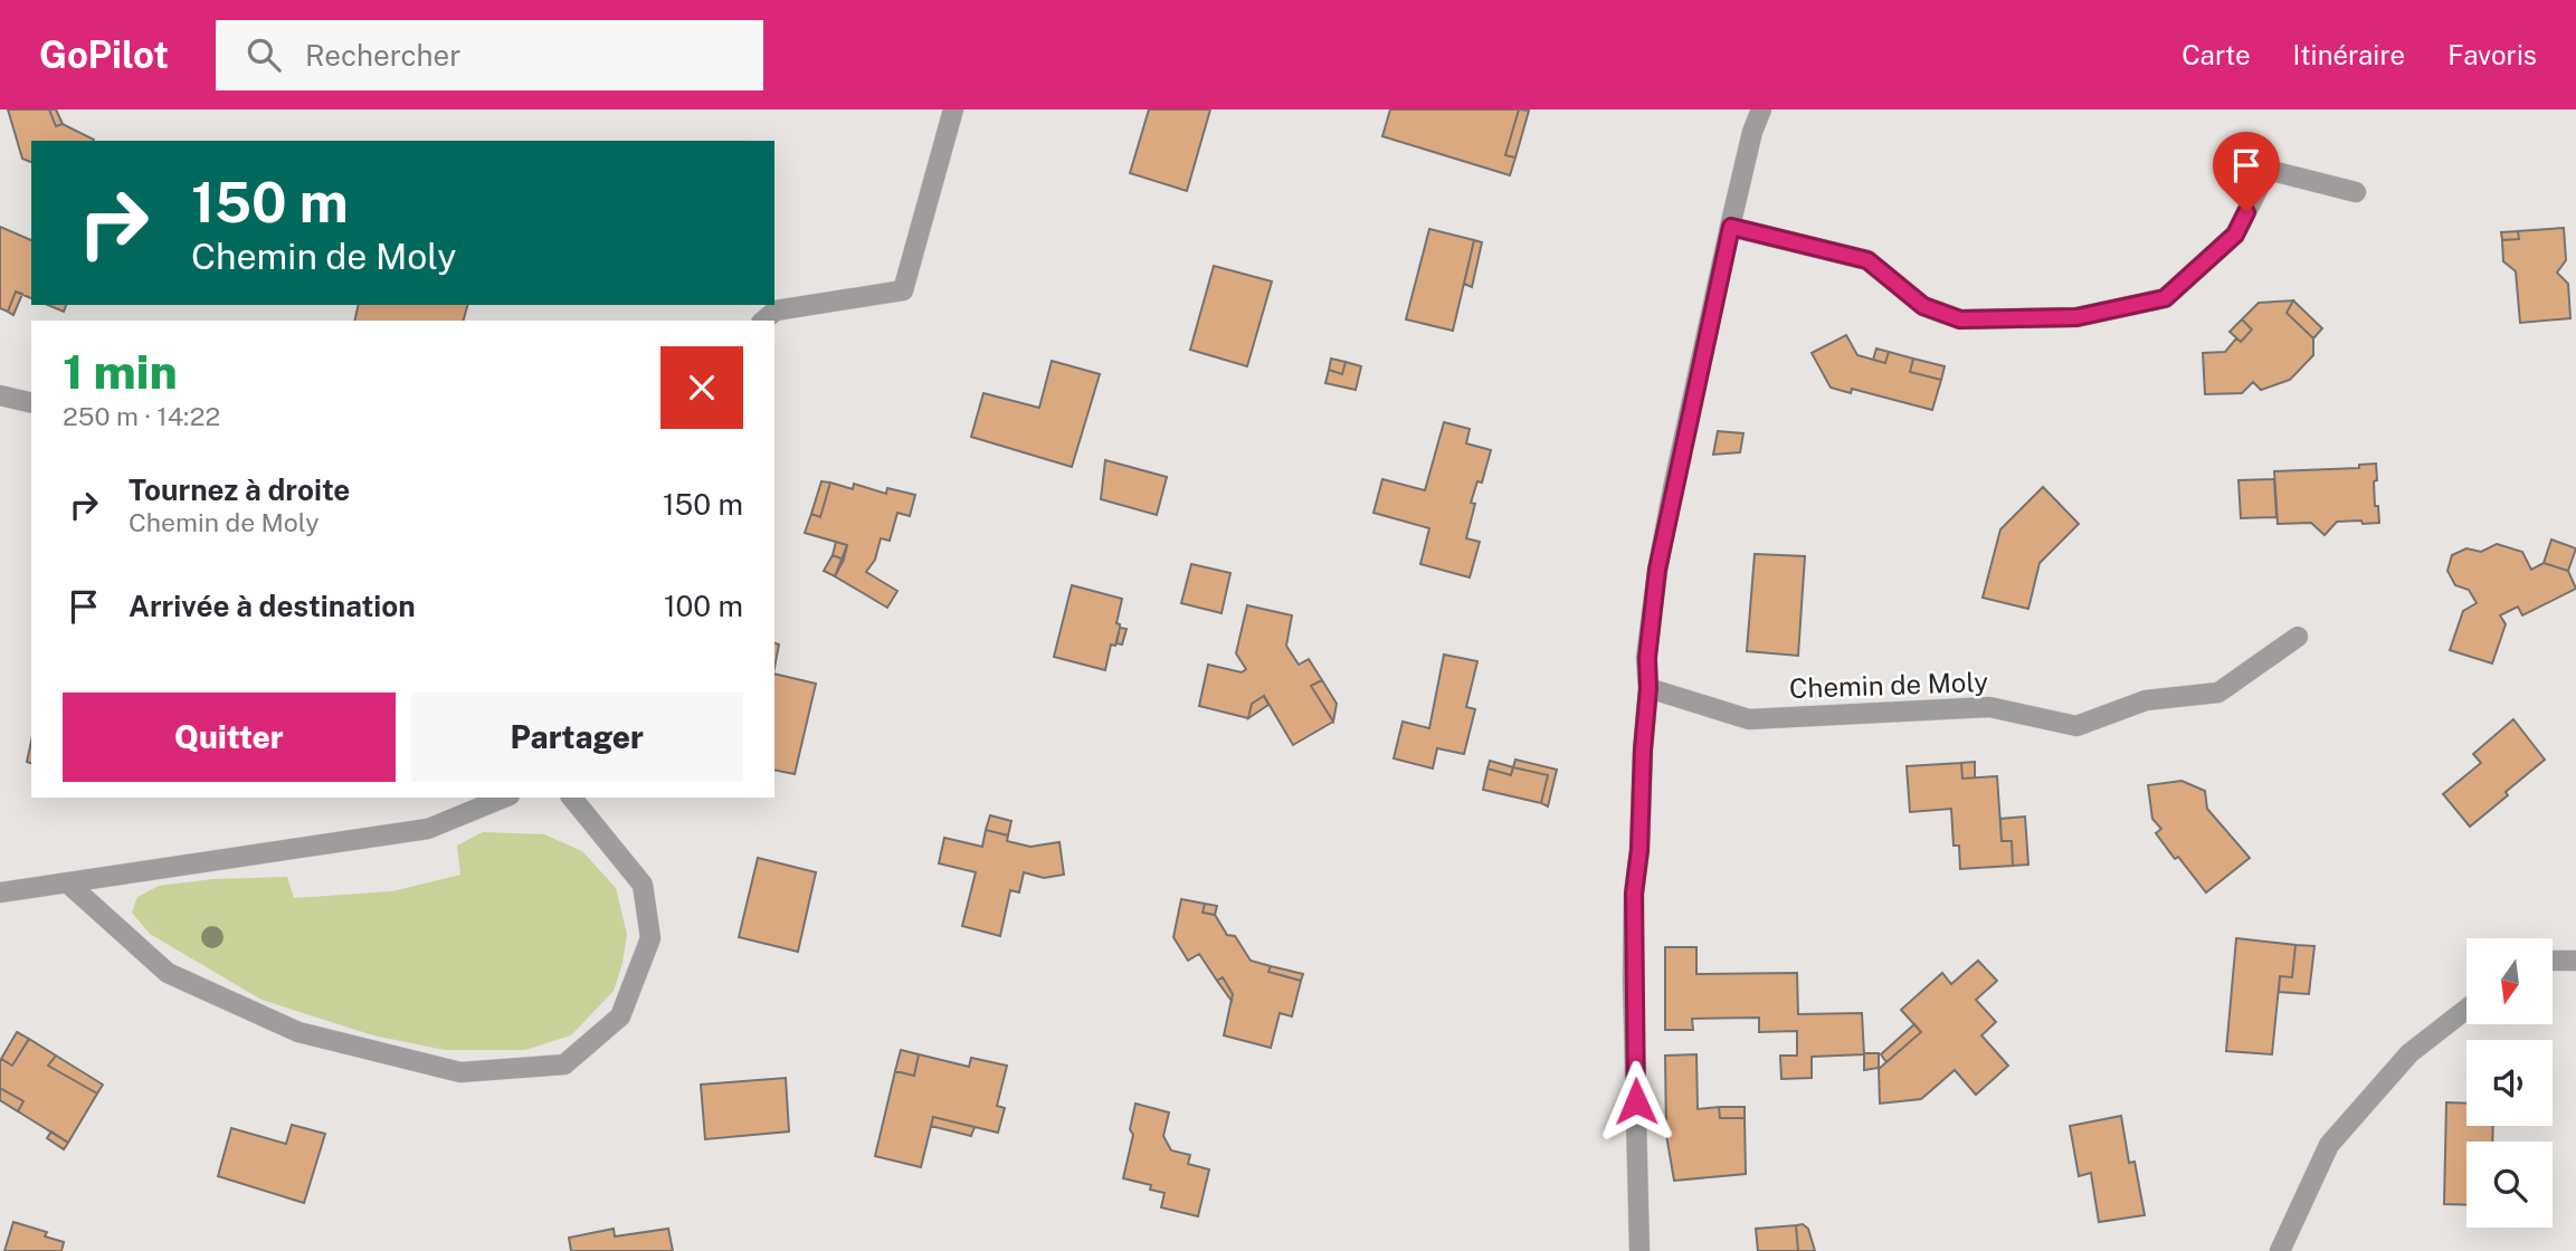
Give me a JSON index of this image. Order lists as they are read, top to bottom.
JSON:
{
  "streets": {
    "street": ["Chemin de Moly"]
  },
  "north": "bottom",
  "page": {
    "header": "GoPilot",
    "search": "Rechercher",
    "nav": ["Carte", "Itinéraire", "Favoris"],
    "turn": ["150 m", "Chemin de Moly"],
    "heading": ["1 min", "250 m · 14:22"],
    "list": [
      {
        "name": "Tournez à droite",
        "note": "Chemin de Moly",
        "value": "150 m"
      },
      {
        "name": "Arrivée à destination",
        "value": "100 m"
      }
    ],
    "buttons": ["Quitter", "Partager"]
  }
}
